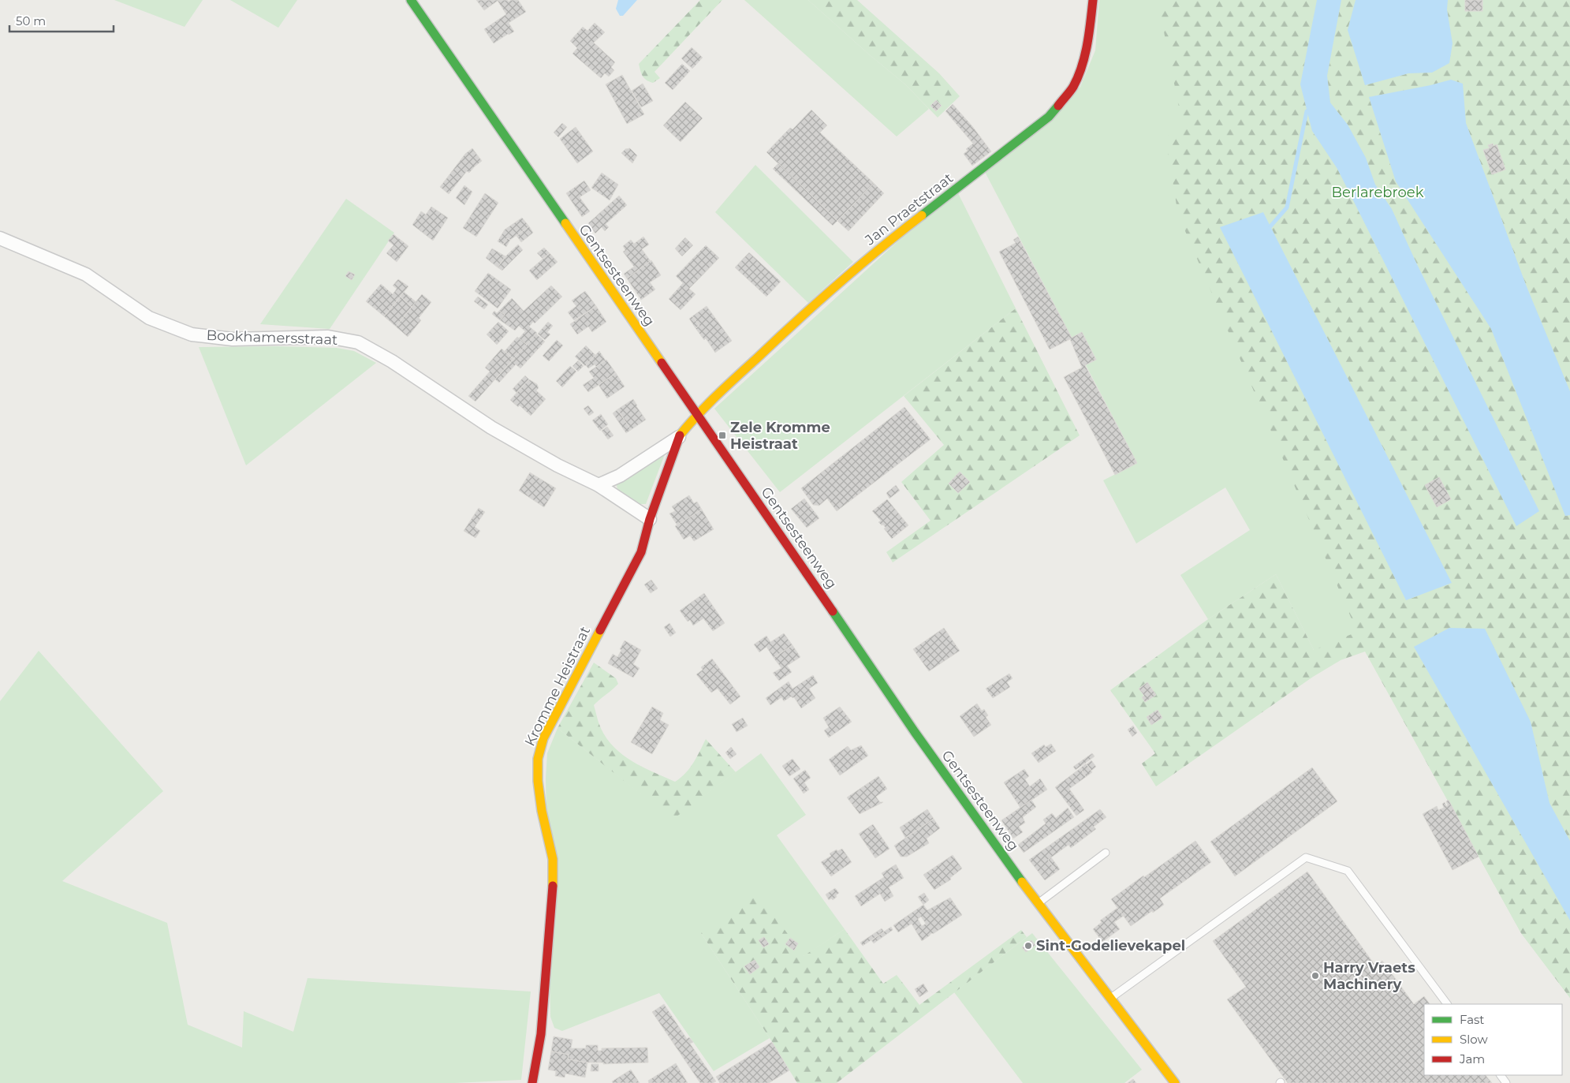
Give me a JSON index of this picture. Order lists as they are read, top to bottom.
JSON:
{
  "streets": {
    "main road": ["Jan Praetstraat", "Gentsesteenweg", "Kromme Heistraat"],
    "street": ["Bookhamersstraat"]
  },
  "crossings": [
    ["Jan Praetstraat", "Gentsesteenweg"],
    ["Jan Praetstraat", "Kromme Heistraat"],
    ["Gentsesteenweg", "Kromme Heistraat"],
    ["Bookhamersstraat", "Kromme Heistraat"]
  ],
  "parks": ["Berlarebroek"],
  "places": {
    "transit": ["Zele Kromme Heistraat"],
    "other": ["Sint-Godelievekapel", "Harry Vraets Machinery"]
  },
  "legend": ["Fast", "Slow", "Jam"],
  "scale_bar": "50 m"
}
